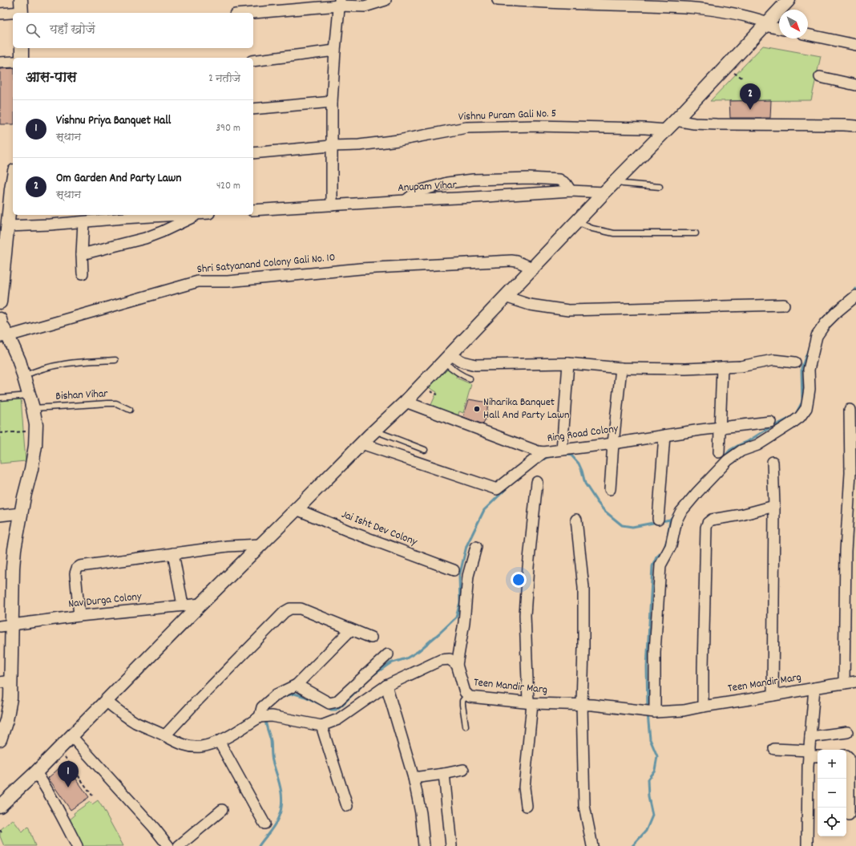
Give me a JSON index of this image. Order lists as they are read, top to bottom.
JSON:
{
  "streets": {
    "street": [
      "Vishnu Puram Gali No. 5",
      "Anupam Vihar",
      "Shri Satyanand Colony Gali No. 10",
      "Ring Road Colony",
      "Jai Isht Dev Colony",
      "Nav Durga Colony",
      "Teen Mandir Marg"
    ],
    "lane": ["Bishan Vihar"]
  },
  "places": ["Niharika Banquet Hall And Party Lawn"],
  "north": "bottom right",
  "page": {
    "search": "यहाँ खोजें",
    "heading": ["आस-पास", "2 नतीजे"],
    "pins": ["2", "1"],
    "list": [
      {
        "mark": "1",
        "name": "Vishnu Priya Banquet Hall",
        "note": "स्थान",
        "value": "390 m"
      },
      {
        "mark": "2",
        "name": "Om Garden And Party Lawn",
        "note": "स्थान",
        "value": "420 m"
      }
    ],
    "map_buttons": ["+", "−"]
  }
}
